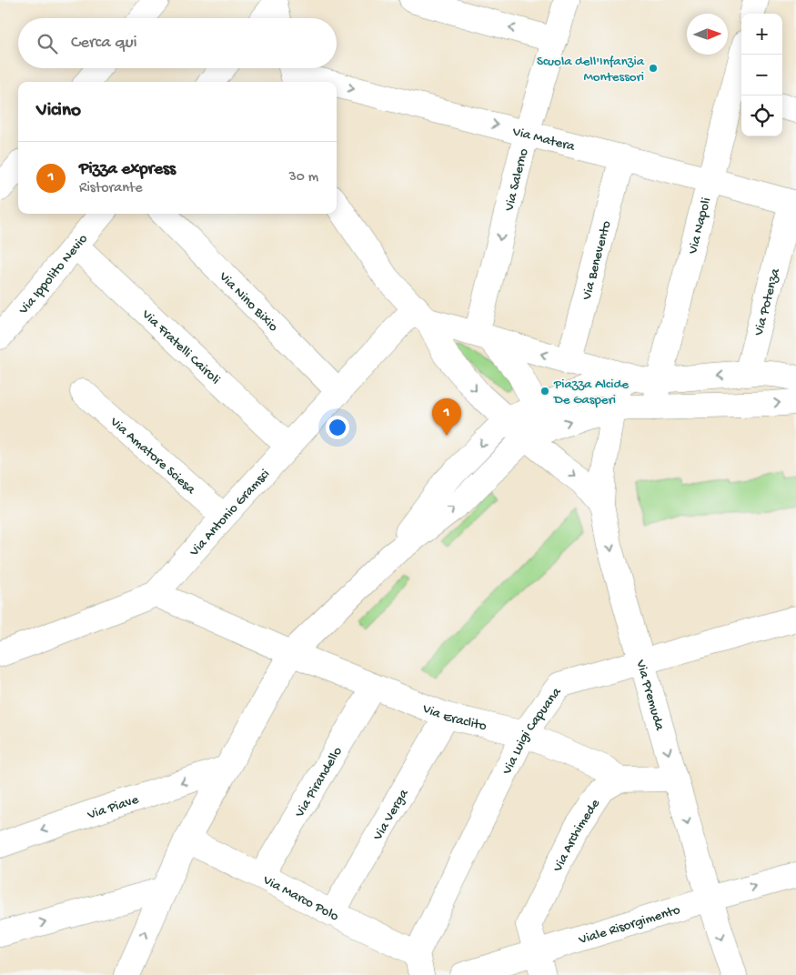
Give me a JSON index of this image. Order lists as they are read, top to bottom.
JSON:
{
  "streets": {
    "street": [
      "Via Matera",
      "Via Salerno",
      "Via Napoli",
      "Via Benevento",
      "Via Ippolito Nevio",
      "Via Nino Bixio",
      "Via Potenza",
      "Via Fratelli Cairoli",
      "Via Amatore Sciesa",
      "Via Antonio Gramsci",
      "Via Premuda",
      "Via Eraclito",
      "Via Luigi Capuana",
      "Via Pirandello",
      "Via Piave",
      "Via Verga",
      "Via Archimede",
      "Via Marco Polo",
      "Viale Risorgimento"
    ]
  },
  "crossings": [
    ["Via Matera", "Via Salerno"],
    ["Via Matera", "Via Napoli"],
    ["Via Matera", "Via Benevento"],
    ["Via Matera", "Via Potenza"],
    ["Via Napoli", "Via Premuda"],
    ["Via Ippolito Nevio", "Via Fratelli Cairoli"],
    ["Via Nino Bixio", "Via Antonio Gramsci"],
    ["Via Fratelli Cairoli", "Via Antonio Gramsci"],
    ["Via Amatore Sciesa", "Via Antonio Gramsci"],
    ["Via Antonio Gramsci", "Via Eraclito"],
    ["Via Premuda", "Via Luigi Capuana"],
    ["Via Premuda", "Viale Risorgimento"],
    ["Via Eraclito", "Via Luigi Capuana"],
    ["Via Eraclito", "Via Pirandello"],
    ["Via Eraclito", "Via Verga"],
    ["Via Eraclito", "Via Archimede"],
    ["Via Luigi Capuana", "Via Marco Polo"],
    ["Via Pirandello", "Via Marco Polo"],
    ["Via Verga", "Via Marco Polo"],
    ["Via Archimede", "Viale Risorgimento"]
  ],
  "one_way": ["Via Salerno", "Via Premuda"],
  "places": ["Scuola dell'Infanzia Montessori", "Piazza Alcide De Gasperi"],
  "north": "right",
  "page": {
    "map_buttons": ["+", "−"],
    "search": "Cerca qui",
    "heading": "Vicino",
    "list": [
      {
        "mark": "1",
        "name": "Pizza express",
        "note": "Ristorante",
        "value": "30 m"
      }
    ],
    "pins": "1"
  }
}
